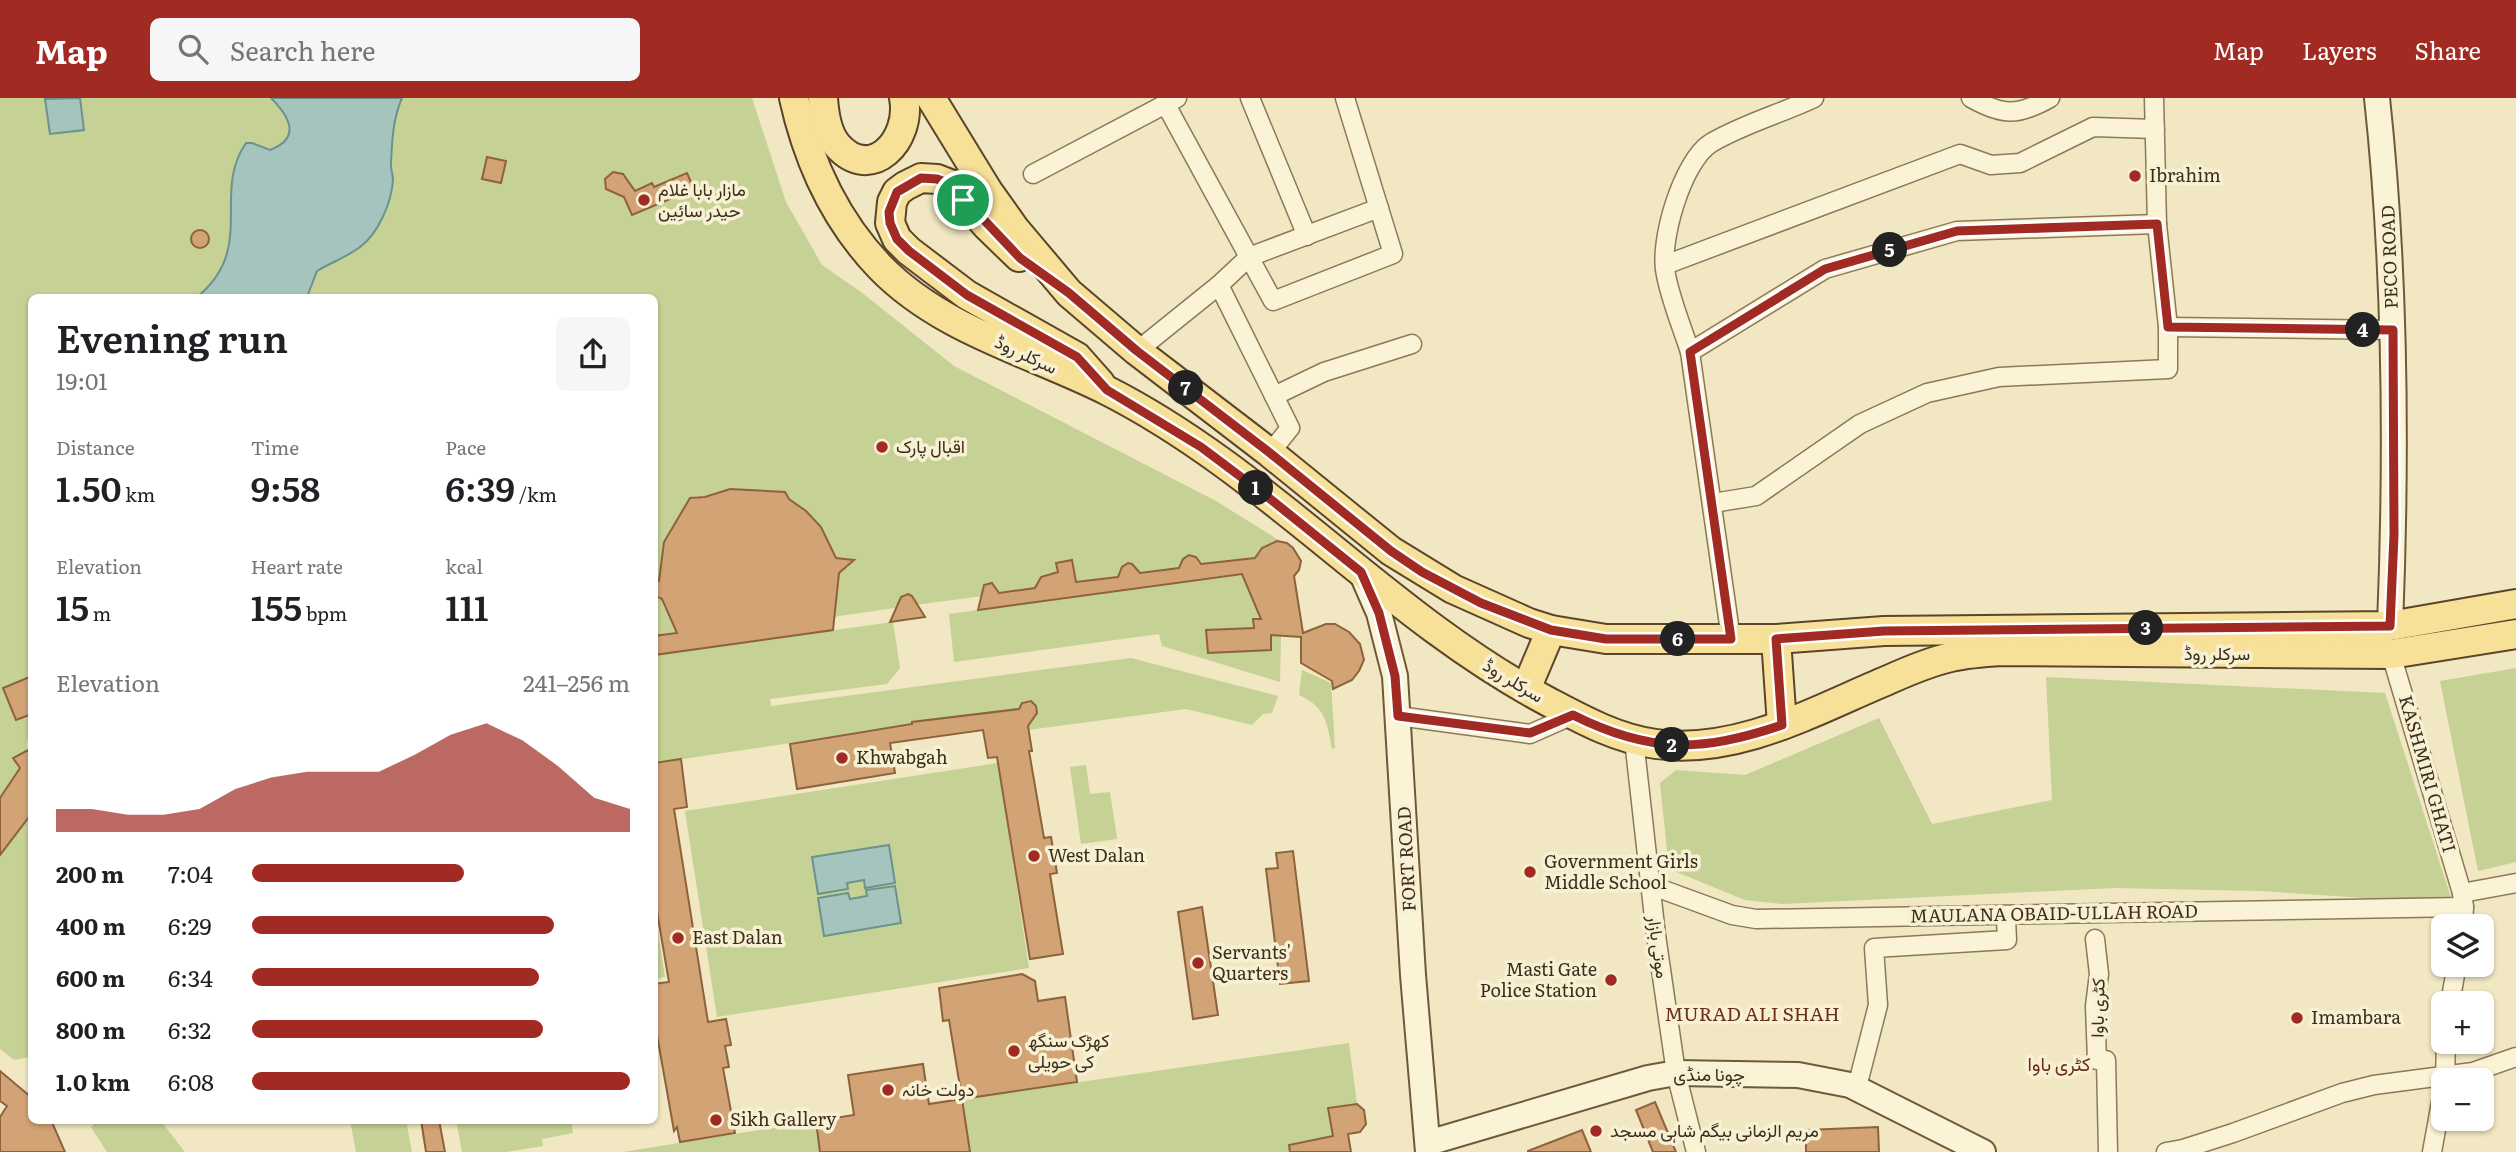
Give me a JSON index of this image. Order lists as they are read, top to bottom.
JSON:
{
  "streets": {
    "main road": ["سرکلر روڈ"],
    "street": [
      "PECO ROAD",
      "KASHMIRI GHATI",
      "FORT ROAD",
      "MAULANA OBAID-ULLAH ROAD",
      "موتی بازار",
      "کٹری باوا",
      "چونا منڈی"
    ]
  },
  "crossings": [
    ["PECO ROAD", "سرکلر روڈ"],
    ["سرکلر روڈ", "KASHMIRI GHATI"],
    ["سرکلر روڈ", "FORT ROAD"],
    ["سرکلر روڈ", "موتی بازار"],
    ["KASHMIRI GHATI", "MAULANA OBAID-ULLAH ROAD"],
    ["FORT ROAD", "چونا منڈی"],
    ["MAULANA OBAID-ULLAH ROAD", "موتی بازار"],
    ["موتی بازار", "چونا منڈی"]
  ],
  "districts": ["MURAD ALI SHAH", "کٹری باوا"],
  "places": [
    "Ibrahim",
    "مازار بابا غلام حیدر سائِین",
    "اقبال پارک",
    "Khwabgah",
    "West Dalan",
    "Government Girls Middle School",
    "East Dalan",
    "Servants' Quarters",
    "Masti Gate Police Station",
    "Imambara",
    "کھڑک سنگھ کی حویلی",
    "دولت خانہ",
    "Sikh Gallery",
    "مریم الزمانی بیگم شاہی مسجد"
  ],
  "page": {
    "header": "Map",
    "search": "Search here",
    "nav": ["Map", "Layers", "Share"],
    "pins": [
      "5",
      "4",
      "7",
      "1",
      "3",
      "6",
      "2"
    ],
    "heading": ["Evening run", "19:01"],
    "stats": [
      ["Distance", "1.50 km"],
      ["Time", "9:58"],
      ["Pace", "6:39 /km"],
      ["Elevation", "15 m"],
      ["Heart rate", "155 bpm"],
      ["kcal", "111"]
    ],
    "chart": ["Elevation", "241–256 m"],
    "list": [
      {
        "name": "200 m",
        "note": "7:04"
      },
      {
        "name": "400 m",
        "note": "6:29"
      },
      {
        "name": "600 m",
        "note": "6:34"
      },
      {
        "name": "800 m",
        "note": "6:32"
      },
      {
        "name": "1.0 km",
        "note": "6:08"
      }
    ],
    "map_buttons": ["+", "−"]
  }
}
